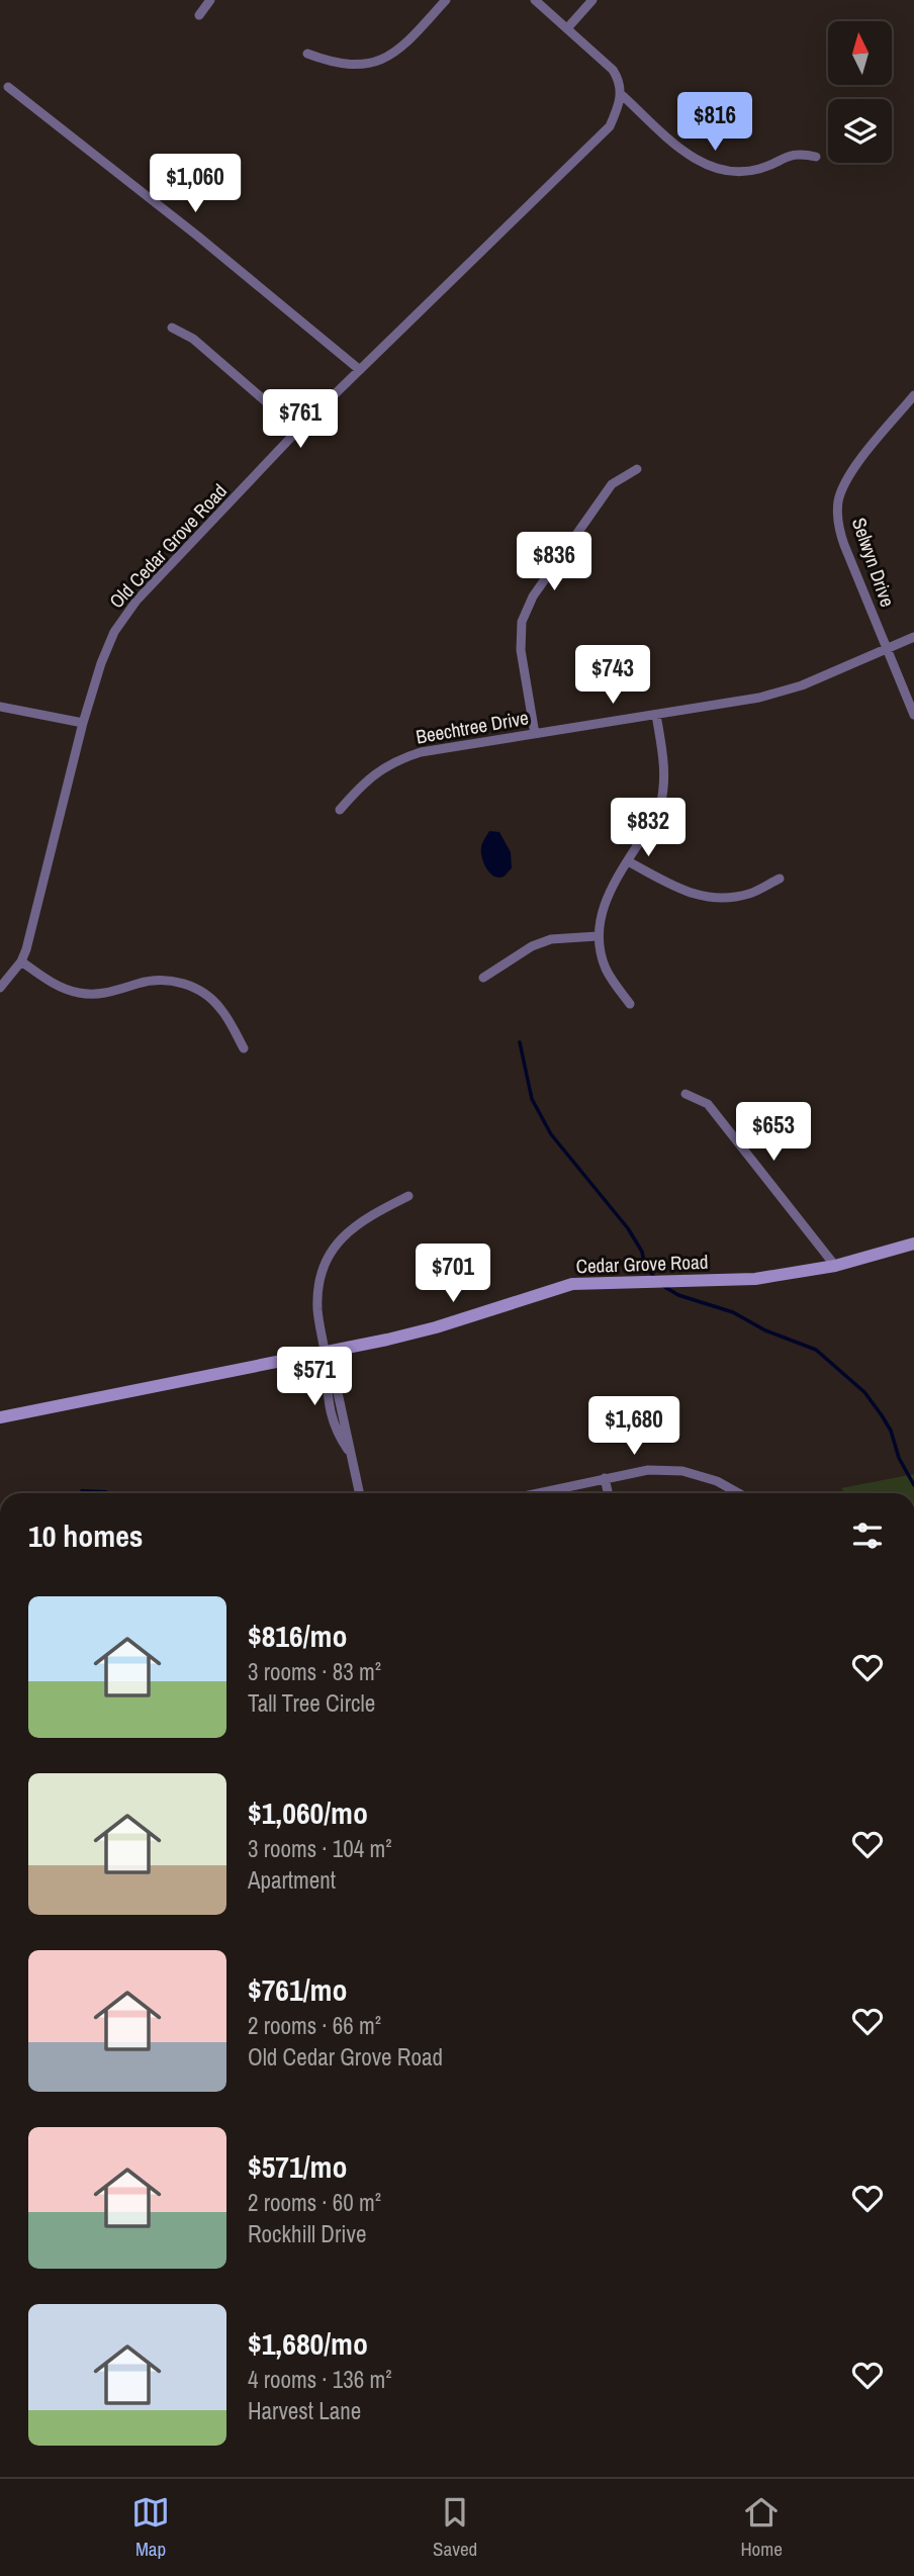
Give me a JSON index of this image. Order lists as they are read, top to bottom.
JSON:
{
  "streets": {
    "street": [
      "Old Cedar Grove Road",
      "Selwyn Drive",
      "Beechtree Drive",
      "Cedar Grove Road"
    ]
  },
  "crossings": [
    ["Selwyn Drive", "Beechtree Drive"]
  ],
  "north": "top",
  "page": {
    "price": [
      "$816",
      "$1,060",
      "$761",
      "$836",
      "$743",
      "$832",
      "$653",
      "$701",
      "$571",
      "$1,680"
    ],
    "heading": "10 homes",
    "list": [
      {
        "name": "$816/mo",
        "note": "3 rooms · 83 m² · Tall Tree Circle"
      },
      {
        "name": "$1,060/mo",
        "note": "3 rooms · 104 m² · Apartment"
      },
      {
        "name": "$761/mo",
        "note": "2 rooms · 66 m² · Old Cedar Grove Road"
      },
      {
        "name": "$571/mo",
        "note": "2 rooms · 60 m² · Rockhill Drive"
      },
      {
        "name": "$1,680/mo",
        "note": "4 rooms · 136 m² · Harvest Lane"
      }
    ],
    "tabs": ["Map", "Saved", "Home"]
  }
}
